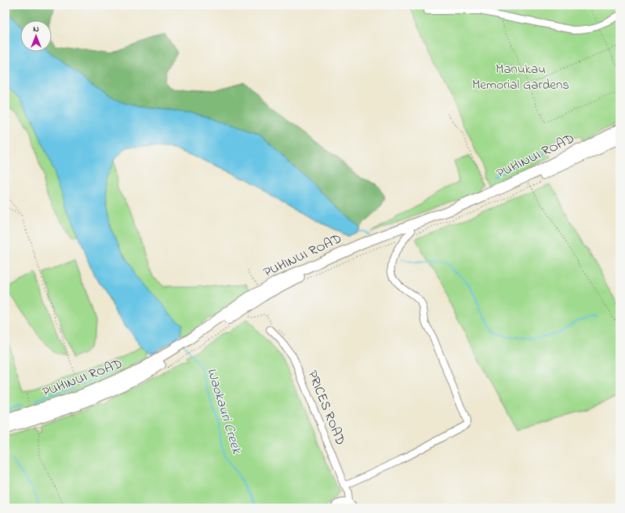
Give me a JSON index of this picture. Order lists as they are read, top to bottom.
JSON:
{
  "streets": {
    "highway": ["PUHINUI ROAD"],
    "street": ["PRICES ROAD"]
  },
  "water": ["Waokauri Creek"],
  "parks": ["Manukau Memorial Gardens"],
  "north": "top"
}
